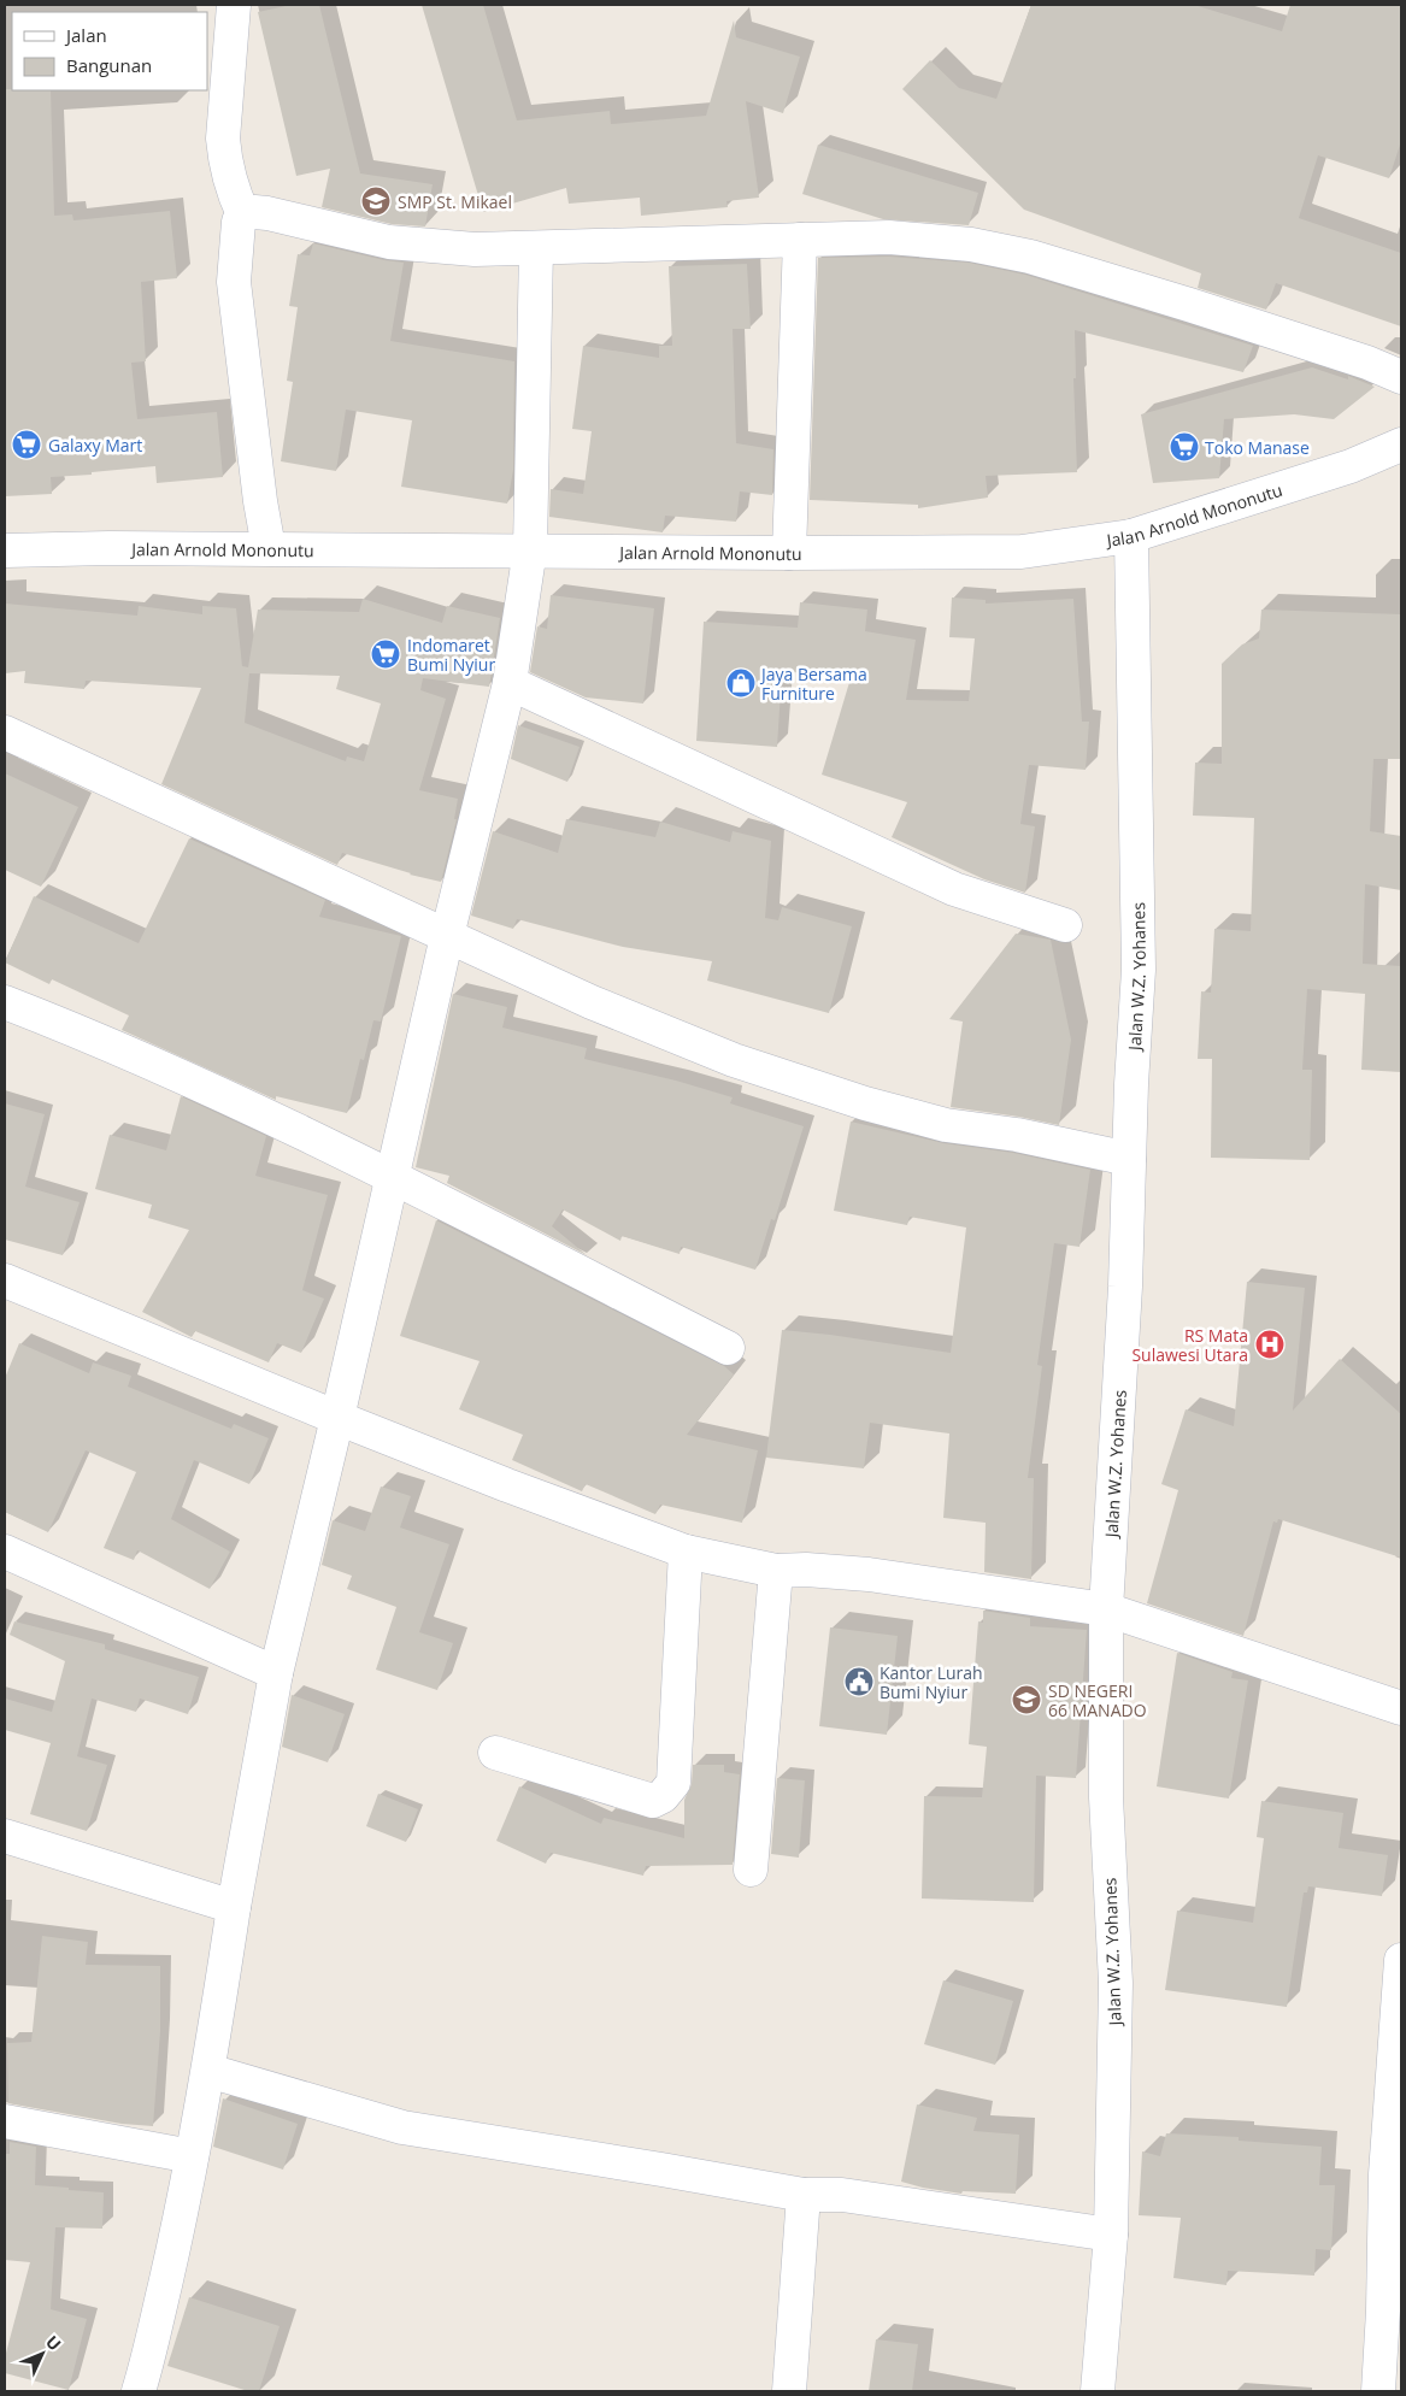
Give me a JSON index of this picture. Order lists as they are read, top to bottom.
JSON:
{
  "streets": {
    "street": ["Jalan Arnold Mononutu", "Jalan W.Z. Yohanes"]
  },
  "crossings": [
    ["Jalan Arnold Mononutu", "Jalan W.Z. Yohanes"]
  ],
  "places": {
    "school or university": ["SMP St. Mikael", "SD NEGERI 66 MANADO"],
    "supermarket": ["Galaxy Mart", "Toko Manase", "Indomaret Bumi Nyiur"],
    "shop": ["Jaya Bersama Furniture"],
    "hospital": ["RS Mata Sulawesi Utara"],
    "public building": ["Kantor Lurah Bumi Nyiur"]
  },
  "legend": ["Jalan", "Bangunan"],
  "north": "top right"
}
